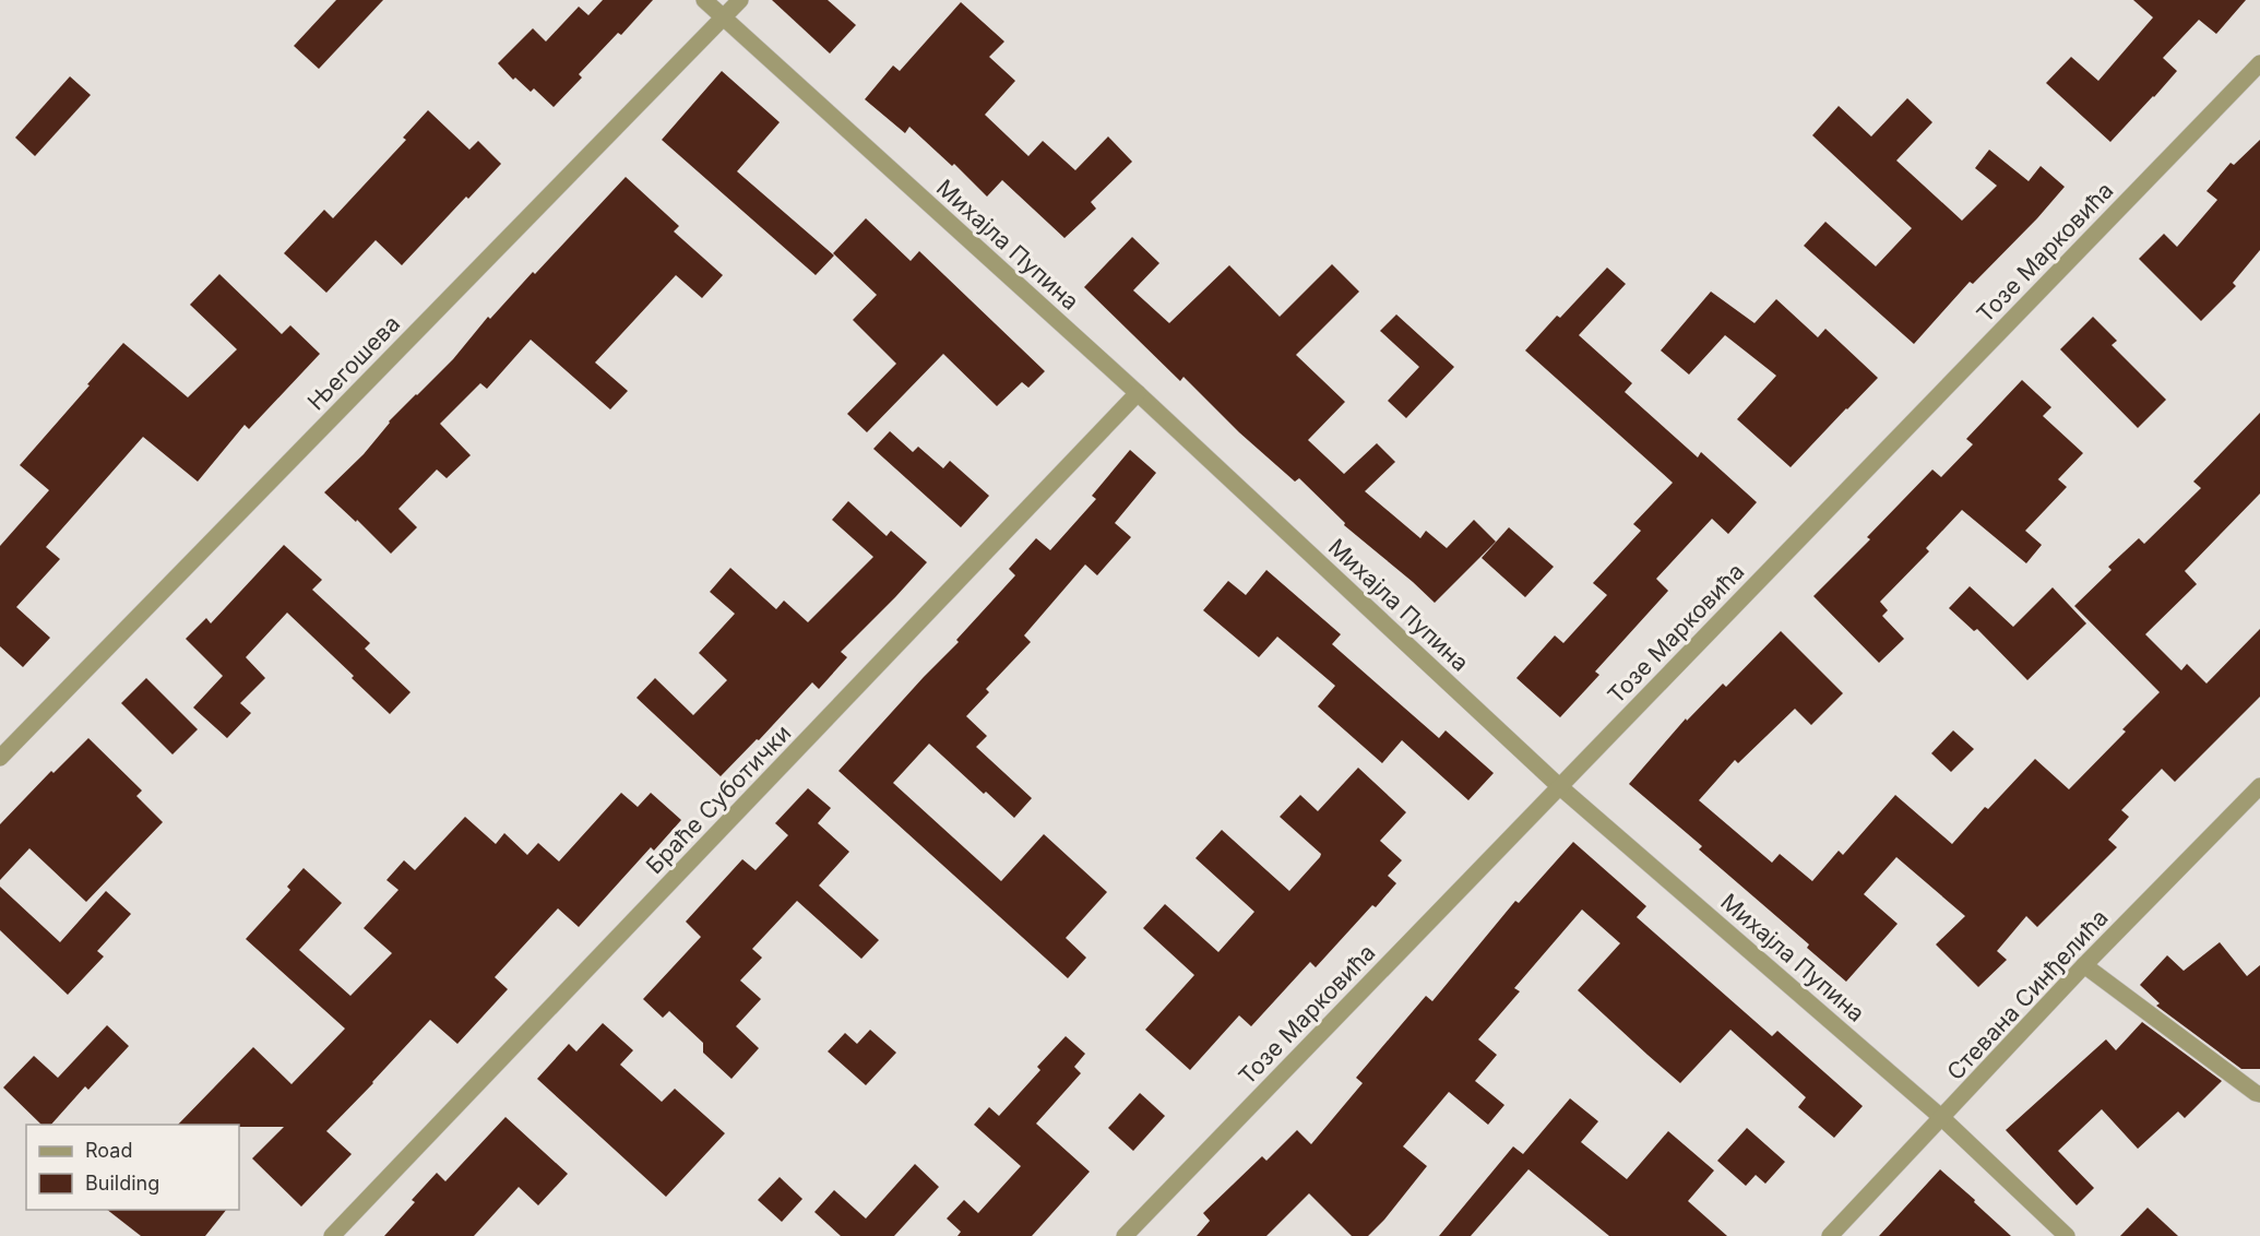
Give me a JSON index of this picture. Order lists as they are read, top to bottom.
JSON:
{
  "streets": {
    "street": [
      "Михајла Пупина",
      "Тозе Марковића",
      "Његошева",
      "Браће Суботички",
      "Стевана Синђелића"
    ]
  },
  "crossings": [
    ["Михајла Пупина", "Тозе Марковића"],
    ["Михајла Пупина", "Његошева"],
    ["Михајла Пупина", "Браће Суботички"],
    ["Михајла Пупина", "Стевана Синђелића"]
  ],
  "legend": ["Road", "Building"]
}
